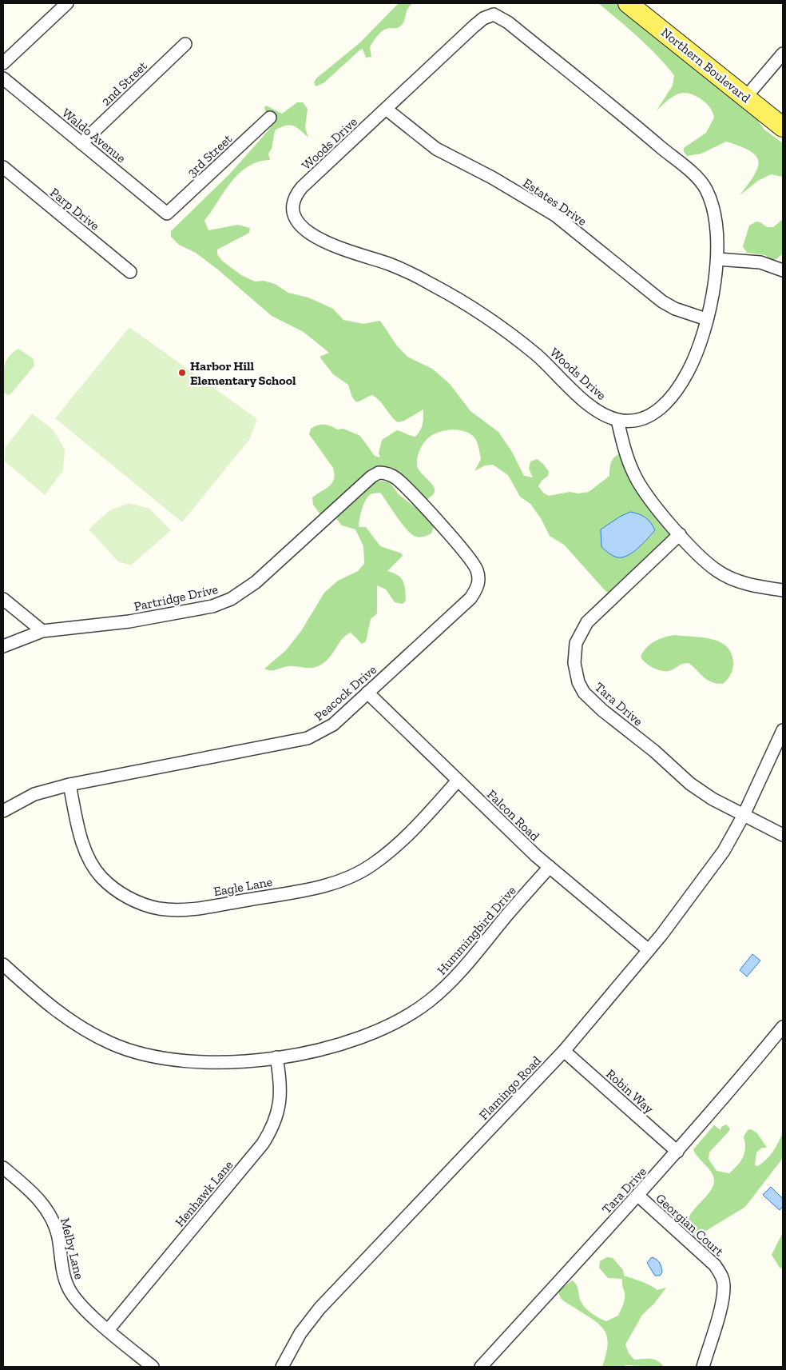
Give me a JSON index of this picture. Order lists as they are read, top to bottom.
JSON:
{
  "streets": {
    "main road": ["Northern Boulevard"],
    "street": [
      "2nd Street",
      "Waldo Avenue",
      "Woods Drive",
      "3rd Street",
      "Estates Drive",
      "Parp Drive",
      "Partridge Drive",
      "Peacock Drive",
      "Tara Drive",
      "Falcon Road",
      "Eagle Lane",
      "Hummingbird Drive",
      "Flamingo Road",
      "Robin Way",
      "Henhawk Lane",
      "Georgian Court",
      "Melby Lane"
    ]
  },
  "crossings": [
    ["2nd Street", "Waldo Avenue"],
    ["Waldo Avenue", "3rd Street"],
    ["Woods Drive", "Estates Drive"],
    ["Partridge Drive", "Peacock Drive"],
    ["Peacock Drive", "Falcon Road"],
    ["Peacock Drive", "Eagle Lane"],
    ["Tara Drive", "Flamingo Road"],
    ["Tara Drive", "Robin Way"],
    ["Tara Drive", "Georgian Court"],
    ["Falcon Road", "Eagle Lane"],
    ["Falcon Road", "Hummingbird Drive"],
    ["Falcon Road", "Flamingo Road"],
    ["Hummingbird Drive", "Henhawk Lane"],
    ["Flamingo Road", "Robin Way"],
    ["Henhawk Lane", "Melby Lane"]
  ],
  "places": ["Harbor Hill Elementary School"]
}
